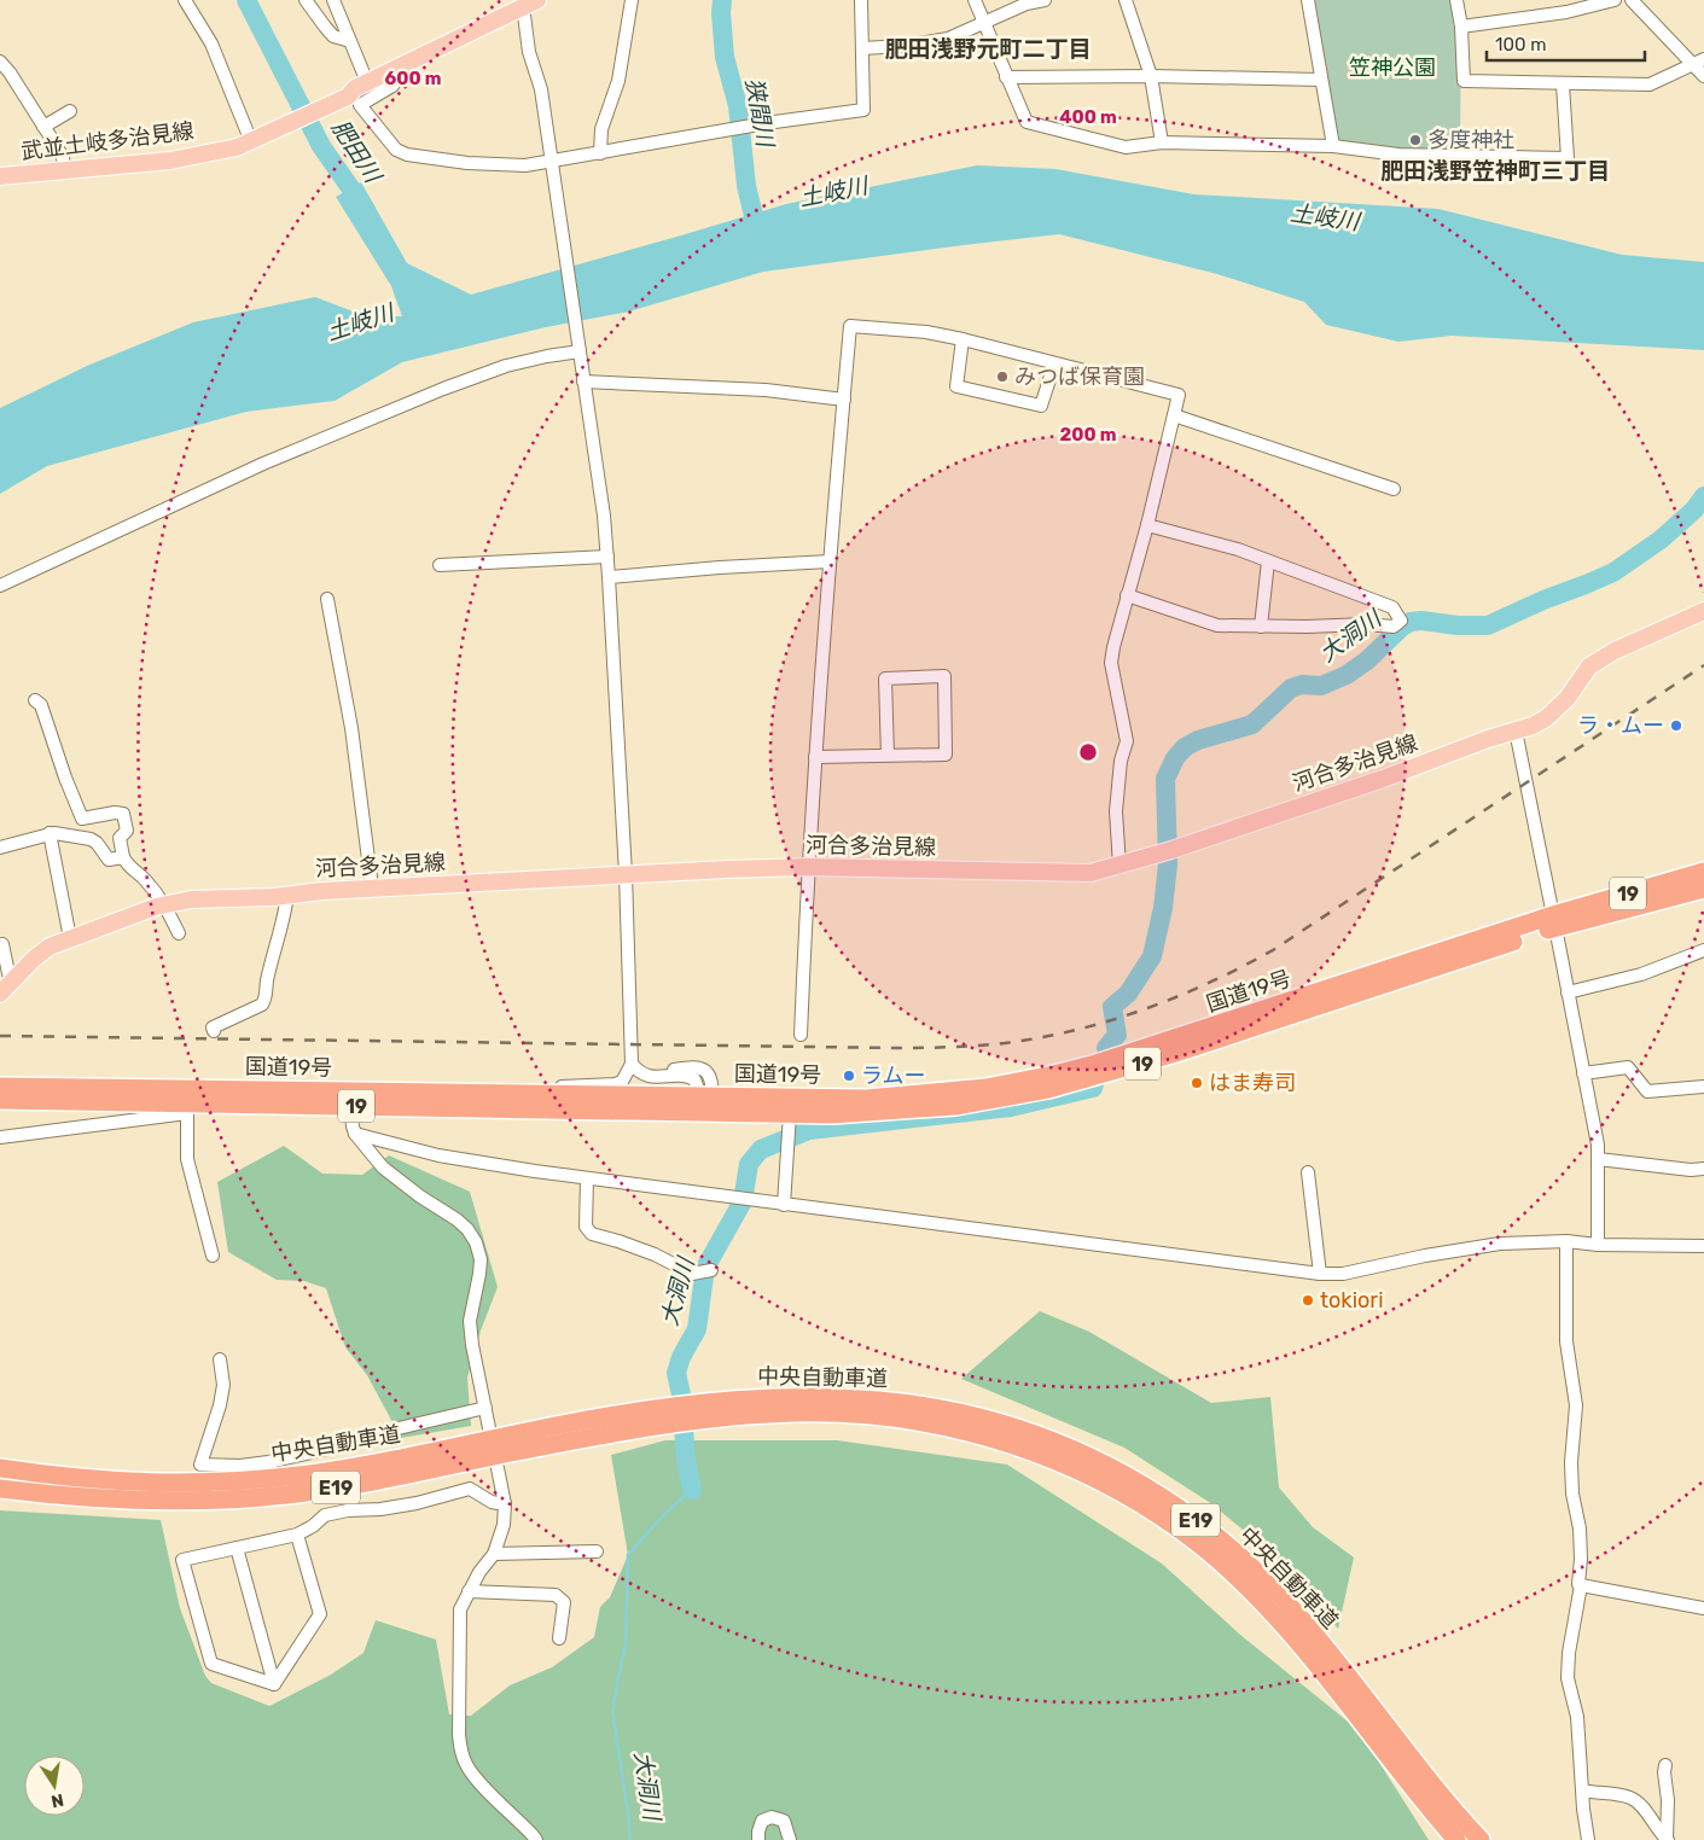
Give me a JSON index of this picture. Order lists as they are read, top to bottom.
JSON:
{
  "streets": {
    "highway": [
      "19",
      "国道19号",
      "中央自動車道",
      "E19"
    ],
    "main road": ["武並土岐多治見線", "河合多治見線"]
  },
  "districts": ["肥田浅野元町二丁目", "肥田浅野笠神町三丁目"],
  "water": [
    "狭間川",
    "肥田川",
    "土岐川",
    "大洞川"
  ],
  "parks": ["笠神公園"],
  "places": [
    "多度神社",
    "みつば保育園",
    "ラ・ムー",
    "ラムー",
    "はま寿司",
    "tokiori"
  ],
  "scale_bar": "100 m",
  "north": "bottom",
  "rings": ["600 m", "400 m", "200 m"]
}
